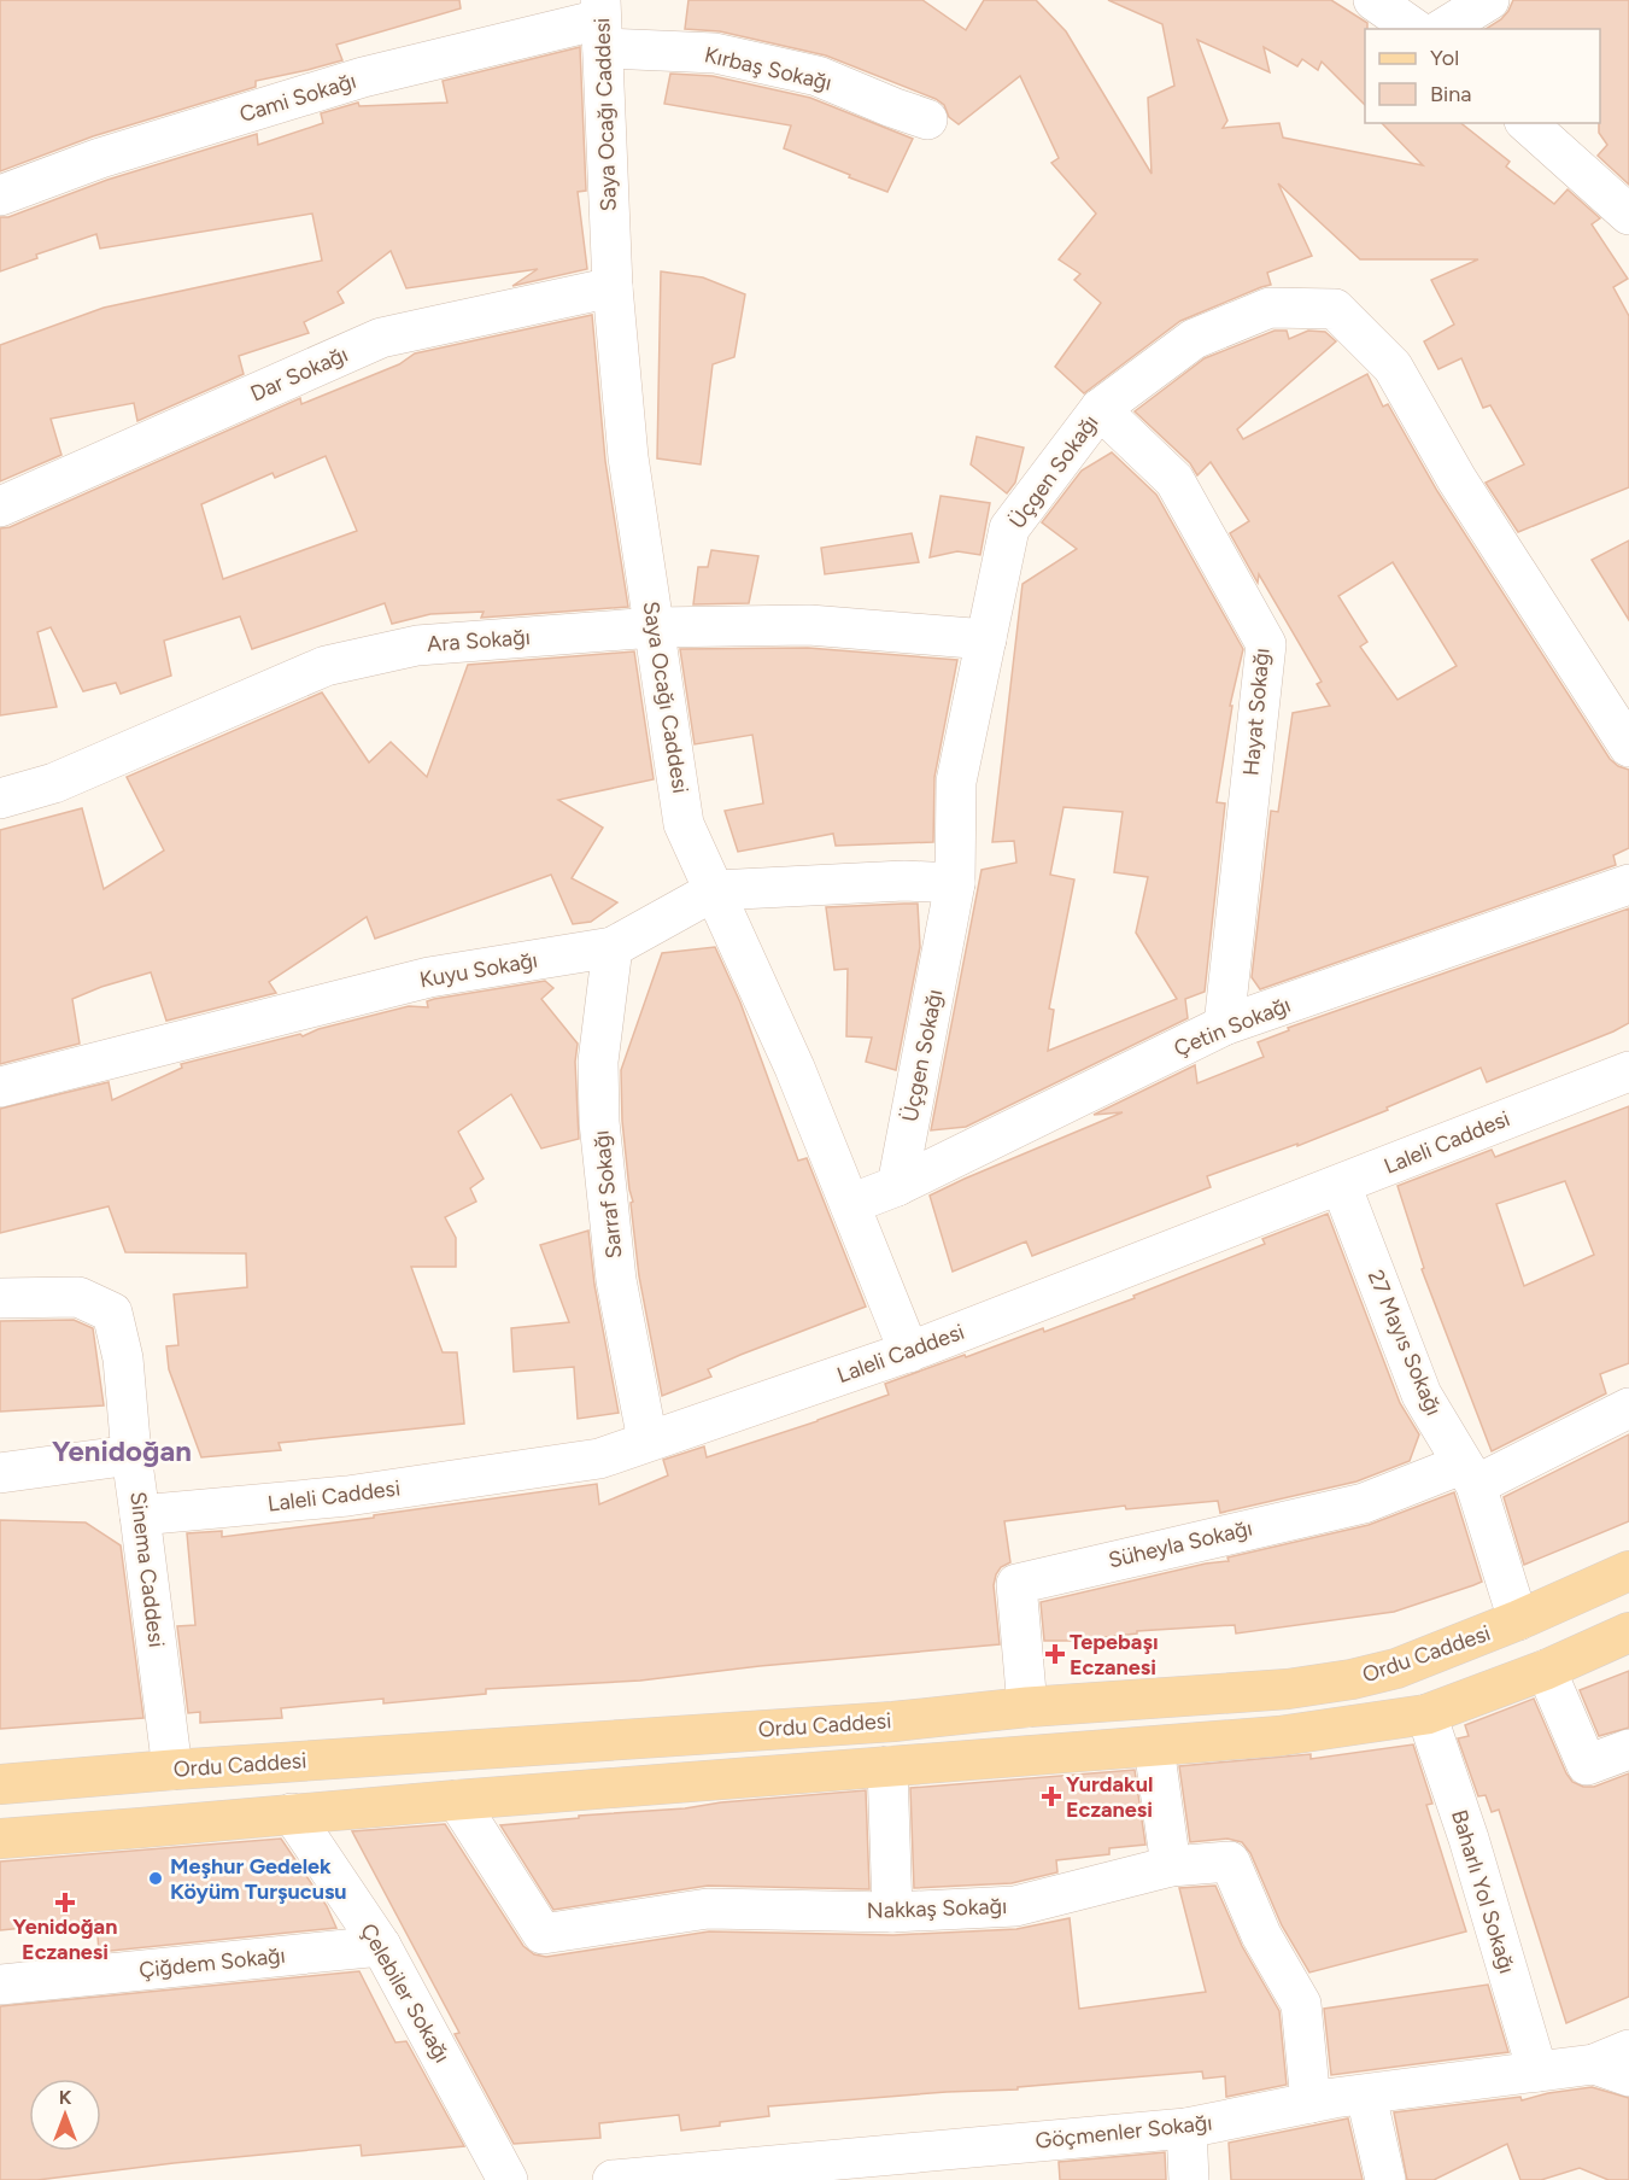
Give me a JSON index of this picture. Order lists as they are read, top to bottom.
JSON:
{
  "streets": {
    "main road": ["Ordu Caddesi"],
    "street": [
      "Kırbaş Sokağı",
      "Cami Sokağı",
      "Saya Ocağı Caddesi",
      "Dar Sokağı",
      "Üçgen Sokağı",
      "Ara Sokağı",
      "Hayat Sokağı",
      "Kuyu Sokağı",
      "Çetin Sokağı",
      "Laleli Caddesi",
      "Sarraf Sokağı",
      "27 Mayıs Sokağı",
      "Süheyla Sokağı",
      "Sinema Caddesi",
      "Baharlı Yol Sokağı",
      "Nakkaş Sokağı",
      "Çiğdem Sokağı",
      "Çelebiler Sokağı",
      "Göçmenler Sokağı"
    ]
  },
  "crossings": [
    ["Kırbaş Sokağı", "Cami Sokağı"],
    ["Kırbaş Sokağı", "Saya Ocağı Caddesi"],
    ["Cami Sokağı", "Saya Ocağı Caddesi"],
    ["Saya Ocağı Caddesi", "Dar Sokağı"],
    ["Saya Ocağı Caddesi", "Ara Sokağı"],
    ["Saya Ocağı Caddesi", "Kuyu Sokağı"],
    ["Saya Ocağı Caddesi", "Çetin Sokağı"],
    ["Saya Ocağı Caddesi", "Laleli Caddesi"],
    ["Üçgen Sokağı", "Ara Sokağı"],
    ["Üçgen Sokağı", "Hayat Sokağı"],
    ["Üçgen Sokağı", "Kuyu Sokağı"],
    ["Üçgen Sokağı", "Çetin Sokağı"],
    ["Hayat Sokağı", "Çetin Sokağı"],
    ["Kuyu Sokağı", "Sarraf Sokağı"],
    ["Laleli Caddesi", "Sarraf Sokağı"],
    ["Laleli Caddesi", "27 Mayıs Sokağı"],
    ["Laleli Caddesi", "Sinema Caddesi"],
    ["27 Mayıs Sokağı", "Süheyla Sokağı"],
    ["27 Mayıs Sokağı", "Ordu Caddesi"],
    ["Süheyla Sokağı", "Ordu Caddesi"],
    ["Sinema Caddesi", "Ordu Caddesi"],
    ["Ordu Caddesi", "Baharlı Yol Sokağı"],
    ["Ordu Caddesi", "Nakkaş Sokağı"],
    ["Ordu Caddesi", "Çelebiler Sokağı"],
    ["Baharlı Yol Sokağı", "Göçmenler Sokağı"],
    ["Nakkaş Sokağı", "Göçmenler Sokağı"],
    ["Çiğdem Sokağı", "Çelebiler Sokağı"]
  ],
  "districts": ["Yenidoğan"],
  "places": {
    "health": ["Tepebaşı Eczanesi", "Yurdakul Eczanesi", "Yenidoğan Eczanesi"],
    "other": ["Meşhur Gedelek Köyüm Turşucusu"]
  },
  "legend": ["Yol", "Bina"],
  "north": "top"
}
